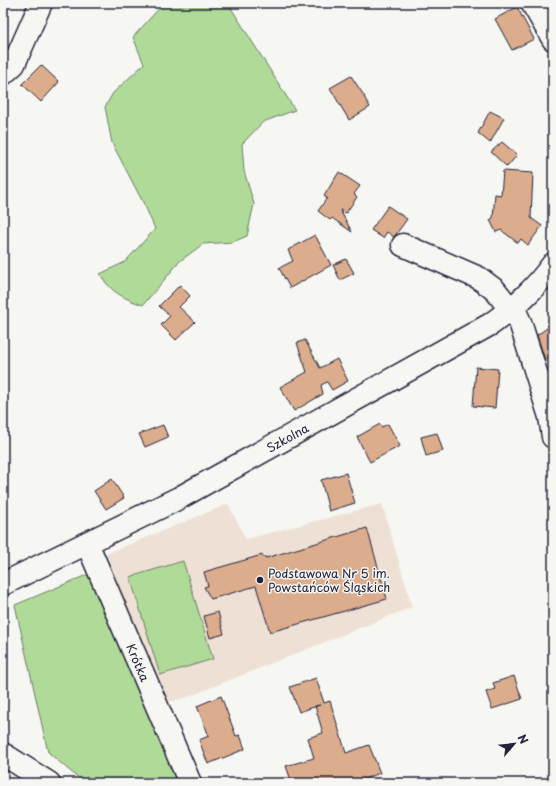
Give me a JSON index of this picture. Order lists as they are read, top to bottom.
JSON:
{
  "streets": {
    "street": ["Szkolna", "Krótka"]
  },
  "crossings": [
    ["Szkolna", "Krótka"]
  ],
  "places": ["Podstawowa Nr 5 im. Powstańców Śląskich"],
  "north": "top right"
}
